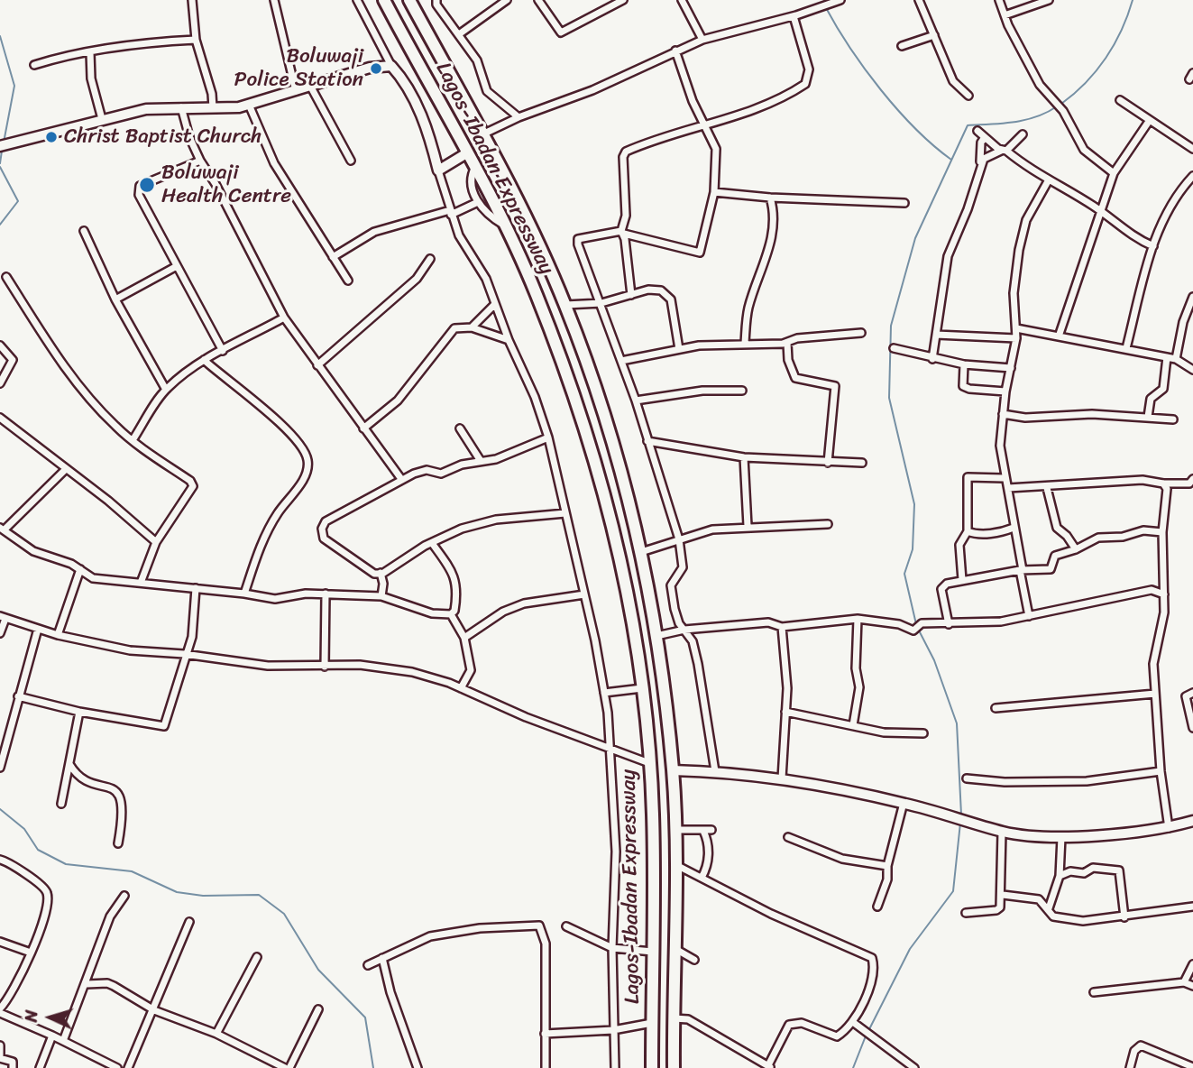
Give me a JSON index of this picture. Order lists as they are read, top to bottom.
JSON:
{
  "streets": {
    "highway": ["Lagos-Ibadan Expressway"]
  },
  "places": ["Boluwaji Police Station", "Christ Baptist Church", "Boluwaji Health Centre"],
  "north": "left"
}
